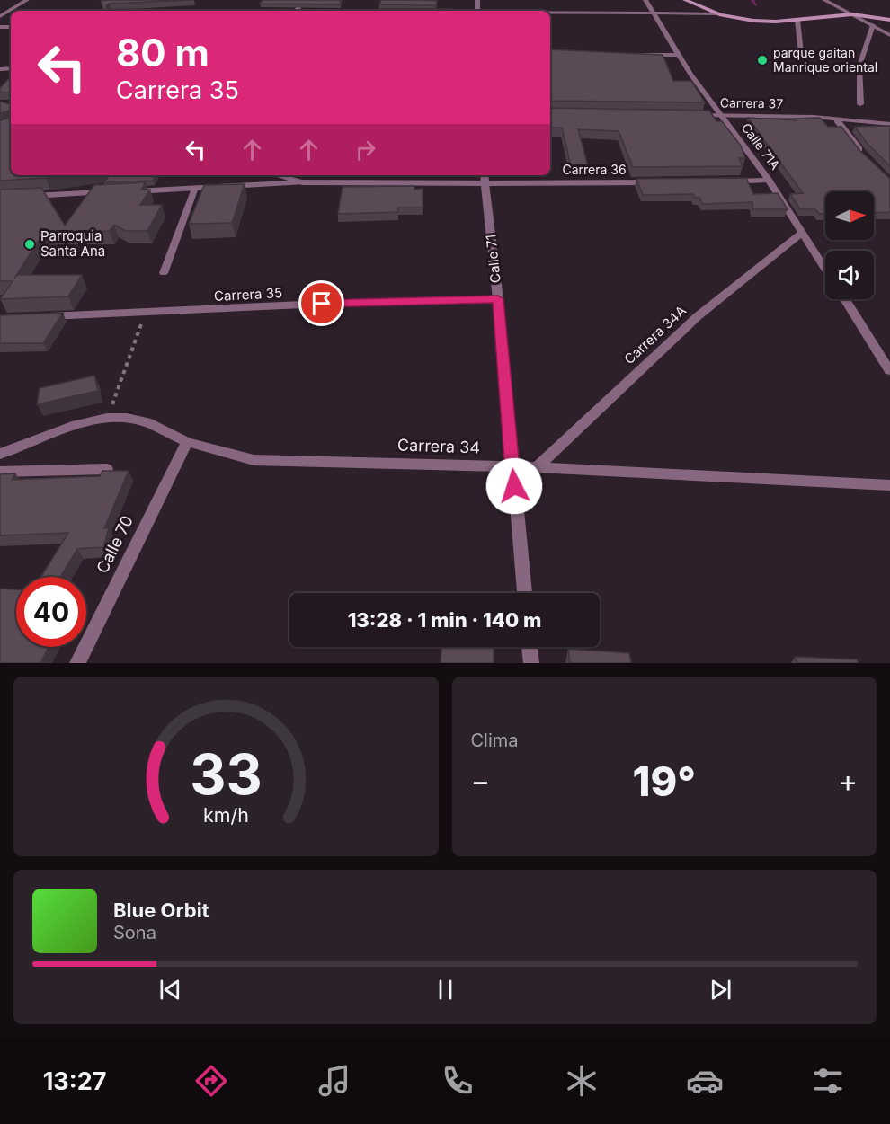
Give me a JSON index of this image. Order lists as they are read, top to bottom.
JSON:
{
  "streets": {
    "street": [
      "Carrera 37",
      "Calle 71A",
      "Carrera 36",
      "Calle 71",
      "Carrera 35",
      "Carrera 34A",
      "Carrera 34",
      "Calle 70"
    ]
  },
  "crossings": [
    ["Carrera 37", "Calle 71A"],
    ["Calle 71A", "Carrera 34A"],
    ["Carrera 36", "Calle 71"],
    ["Calle 71", "Carrera 35"],
    ["Calle 71", "Carrera 34"],
    ["Carrera 34A", "Carrera 34"],
    ["Carrera 34", "Calle 70"]
  ],
  "places": ["parque gaitan Manrique oriental", "Parroquia Santa Ana"],
  "north": "right",
  "page": {
    "turn": ["80 m", "Carrera 35"],
    "limit": "40",
    "trip": "13:28 · 1 min · 140 m",
    "tile": "Clima",
    "heat": ["−", "19°", "+"],
    "song": ["Blue Orbit", "Sona"],
    "tabs": "13:27",
    "gauge": ["33", "km/h"]
  }
}
